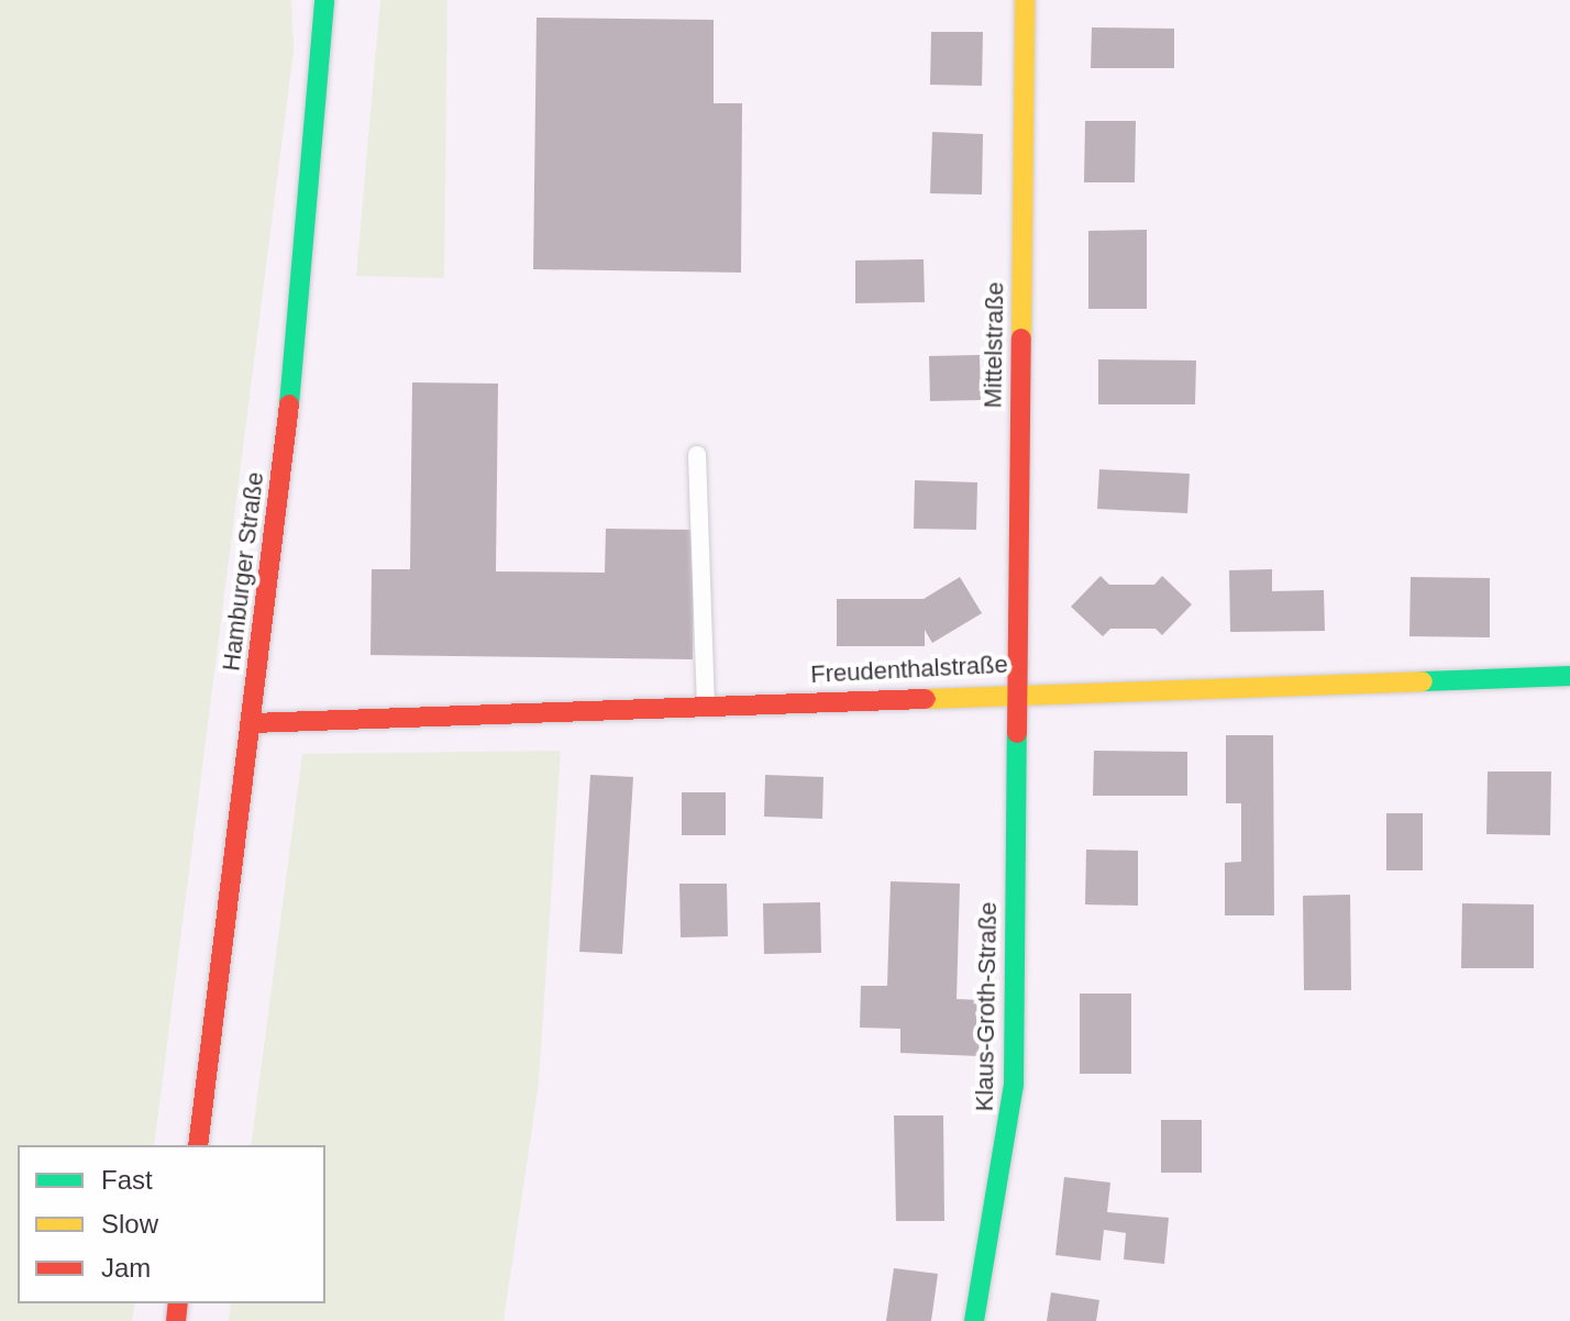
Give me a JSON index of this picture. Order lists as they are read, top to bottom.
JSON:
{
  "streets": {
    "street": [
      "Mittelstraße",
      "Hamburger Straße",
      "Freudenthalstraße",
      "Klaus-Groth-Straße"
    ]
  },
  "crossings": [
    ["Mittelstraße", "Freudenthalstraße"],
    ["Mittelstraße", "Klaus-Groth-Straße"],
    ["Hamburger Straße", "Freudenthalstraße"],
    ["Freudenthalstraße", "Klaus-Groth-Straße"]
  ],
  "legend": ["Fast", "Slow", "Jam"]
}
